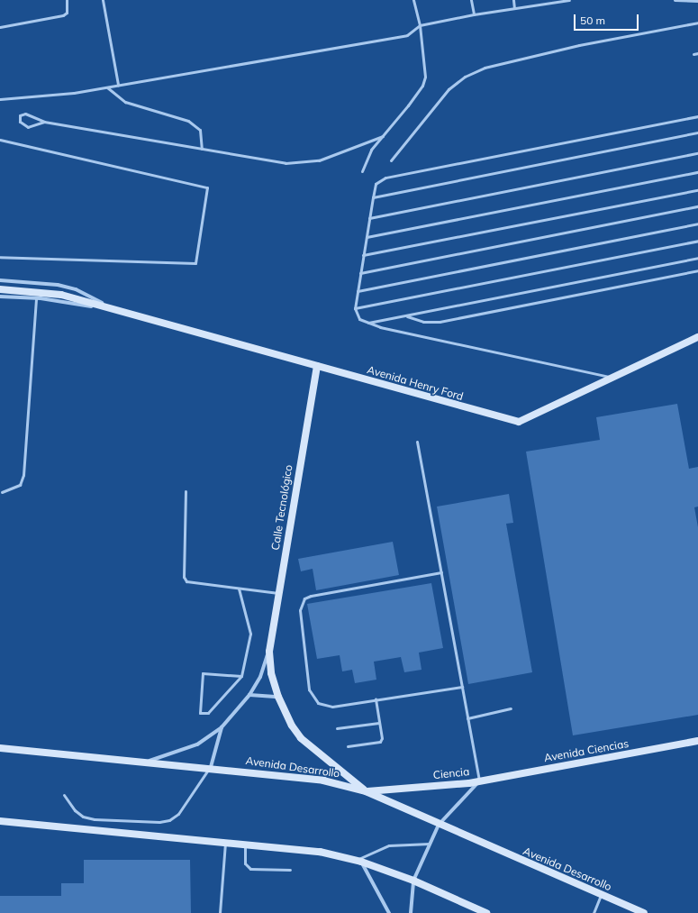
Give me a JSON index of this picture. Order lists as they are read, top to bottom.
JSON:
{
  "streets": {
    "street": [
      "Avenida Henry Ford",
      "Calle Tecnológico",
      "Avenida Ciencias",
      "Avenida Desarrollo",
      "Ciencia"
    ]
  },
  "crossings": [
    ["Avenida Henry Ford", "Calle Tecnológico"],
    ["Calle Tecnológico", "Avenida Desarrollo"],
    ["Calle Tecnológico", "Ciencia"],
    ["Avenida Ciencias", "Ciencia"],
    ["Avenida Desarrollo", "Ciencia"]
  ],
  "scale_bar": "50 m"
}
